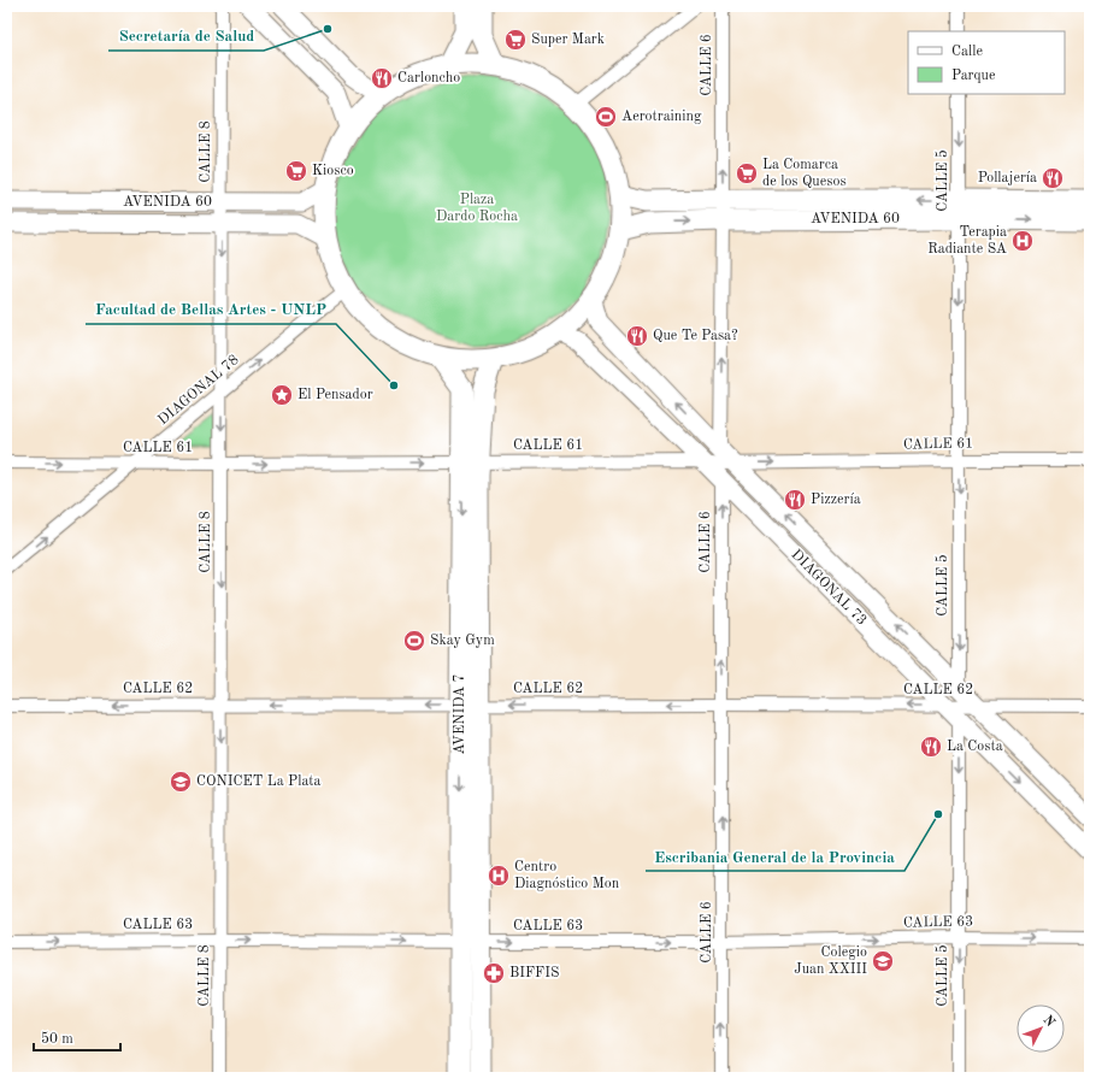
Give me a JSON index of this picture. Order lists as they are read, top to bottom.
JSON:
{
  "streets": {
    "main road": ["AVENIDA 60", "DIAGONAL 73", "AVENIDA 7"],
    "street": [
      "CALLE 6",
      "CALLE 8",
      "CALLE 5",
      "DIAGONAL 78",
      "CALLE 61",
      "CALLE 62",
      "CALLE 63"
    ]
  },
  "crossings": [
    ["CALLE 6", "AVENIDA 60"],
    ["CALLE 6", "CALLE 61"],
    ["CALLE 6", "DIAGONAL 73"],
    ["CALLE 6", "CALLE 62"],
    ["CALLE 6", "CALLE 63"],
    ["CALLE 8", "AVENIDA 60"],
    ["CALLE 8", "DIAGONAL 78"],
    ["CALLE 8", "CALLE 61"],
    ["CALLE 8", "CALLE 62"],
    ["CALLE 8", "CALLE 63"],
    ["CALLE 5", "AVENIDA 60"],
    ["CALLE 5", "CALLE 61"],
    ["CALLE 5", "DIAGONAL 73"],
    ["CALLE 5", "CALLE 62"],
    ["CALLE 5", "CALLE 63"],
    ["DIAGONAL 78", "CALLE 61"],
    ["CALLE 61", "DIAGONAL 73"],
    ["CALLE 61", "AVENIDA 7"],
    ["DIAGONAL 73", "CALLE 62"],
    ["CALLE 62", "AVENIDA 7"],
    ["AVENIDA 7", "CALLE 63"]
  ],
  "one_way": [
    "CALLE 6",
    "CALLE 8",
    "CALLE 5",
    "DIAGONAL 78",
    "CALLE 61",
    "CALLE 62",
    "CALLE 63"
  ],
  "parks": ["Plaza Dardo Rocha"],
  "places": {
    "other": ["Secretaría de Salud", "Facultad de Bellas Artes - UNLP", "Escribania General de la Provincia"],
    "supermarket": ["Super Mark", "Kiosco", "La Comarca de los Quesos"],
    "restaurant": [
      "Carloncho",
      "Pollajería",
      "Que Te Pasa?",
      "Pizzería",
      "La Costa"
    ],
    "sports": ["Aerotraining", "Skay Gym"],
    "hospital": ["Terapia Radiante SA", "Centro Diagnóstico Mon"],
    "place": ["El Pensador"],
    "school or university": ["CONICET La Plata", "Colegio Juan XXIII"],
    "pharmacy": ["BIFFIS"]
  },
  "legend": ["Calle", "Parque"],
  "scale_bar": "50 m",
  "north": "top right"
}
